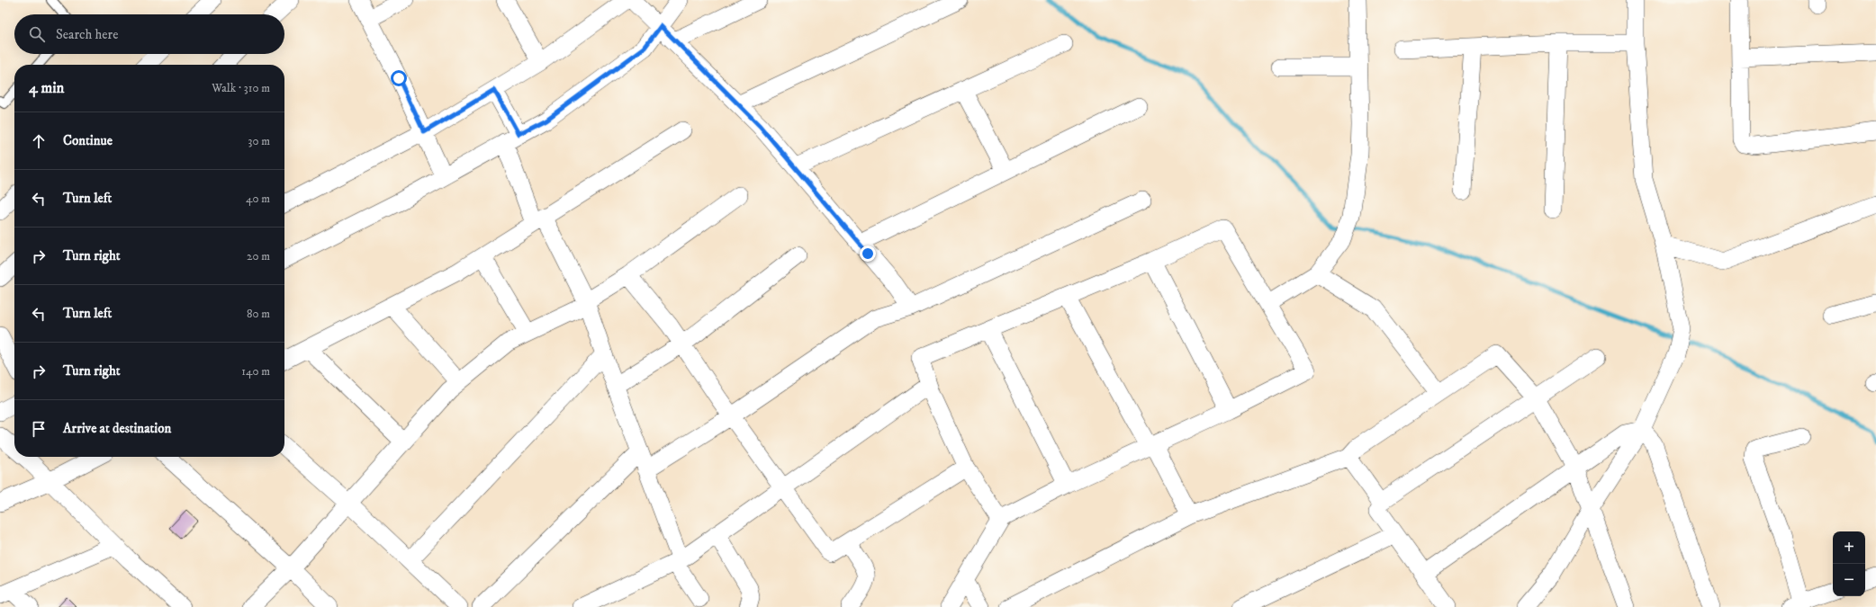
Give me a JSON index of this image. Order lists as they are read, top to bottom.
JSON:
{
  "page": {
    "search": "Search here",
    "heading": ["4 min", "Walk · 310 m"],
    "list": [
      ["Continue", "30 m"],
      ["Turn left", "40 m"],
      ["Turn right", "20 m"],
      ["Turn left", "80 m"],
      ["Turn right", "140 m"],
      "Arrive at destination"
    ],
    "map_buttons": ["+", "−"]
  }
}
